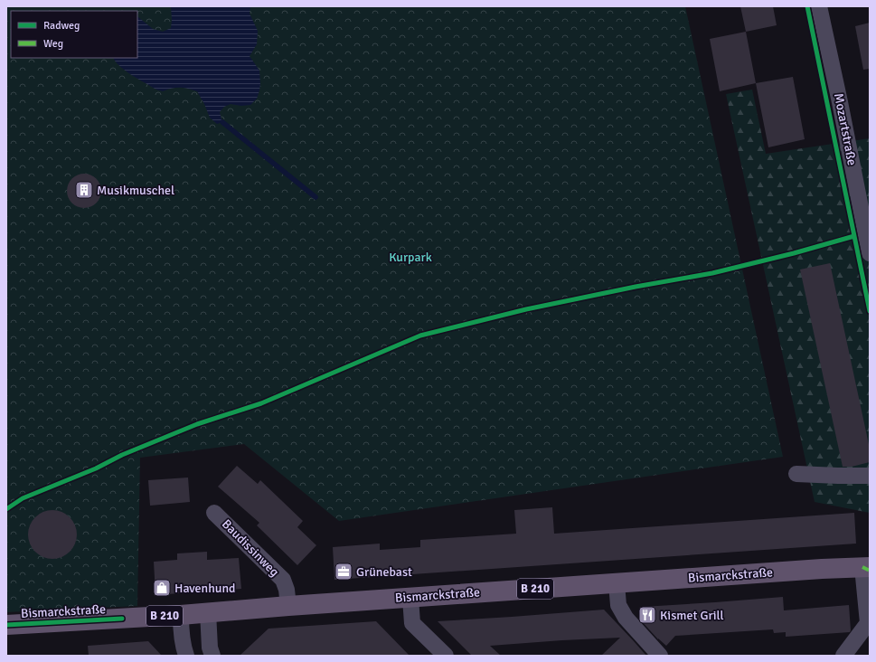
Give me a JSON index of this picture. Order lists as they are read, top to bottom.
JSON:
{
  "streets": {
    "main road": ["Bismarckstraße", "B 210"],
    "street": ["Mozartstraße", "Baudissinweg"]
  },
  "crossings": [
    ["Baudissinweg", "Bismarckstraße"]
  ],
  "parks": ["Kurpark"],
  "places": {
    "building": ["Musikmuschel"],
    "office": ["Grünebast"],
    "shop": ["Havenhund"],
    "restaurant": ["Kismet Grill"]
  },
  "legend": ["Radweg", "Weg"]
}
